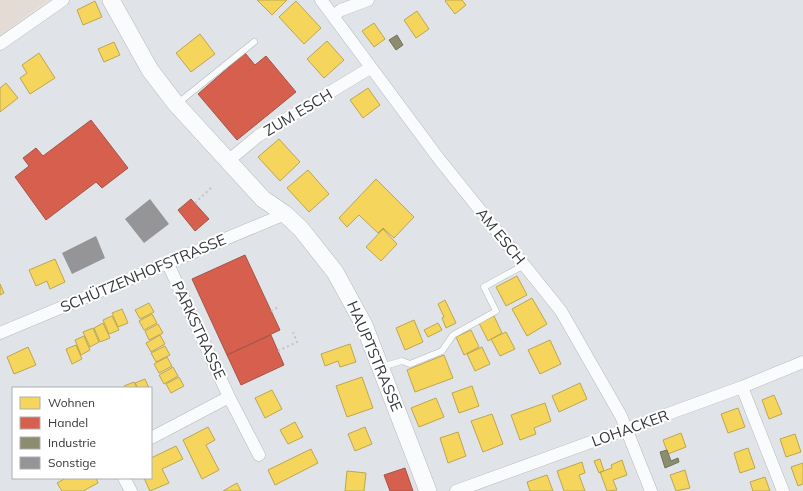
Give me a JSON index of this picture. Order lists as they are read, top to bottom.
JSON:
{
  "streets": {
    "main road": ["HAUPTSTRASSE"],
    "street": [
      "ZUM ESCH",
      "AM ESCH",
      "SCHÜTZENHOFSTRASSE",
      "PARKSTRASSE",
      "LOHACKER"
    ]
  },
  "crossings": [
    ["ZUM ESCH", "AM ESCH"],
    ["ZUM ESCH", "HAUPTSTRASSE"],
    ["AM ESCH", "LOHACKER"],
    ["SCHÜTZENHOFSTRASSE", "PARKSTRASSE"],
    ["SCHÜTZENHOFSTRASSE", "HAUPTSTRASSE"]
  ],
  "legend": [
    "Wohnen",
    "Handel",
    "Industrie",
    "Sonstige"
  ]
}
